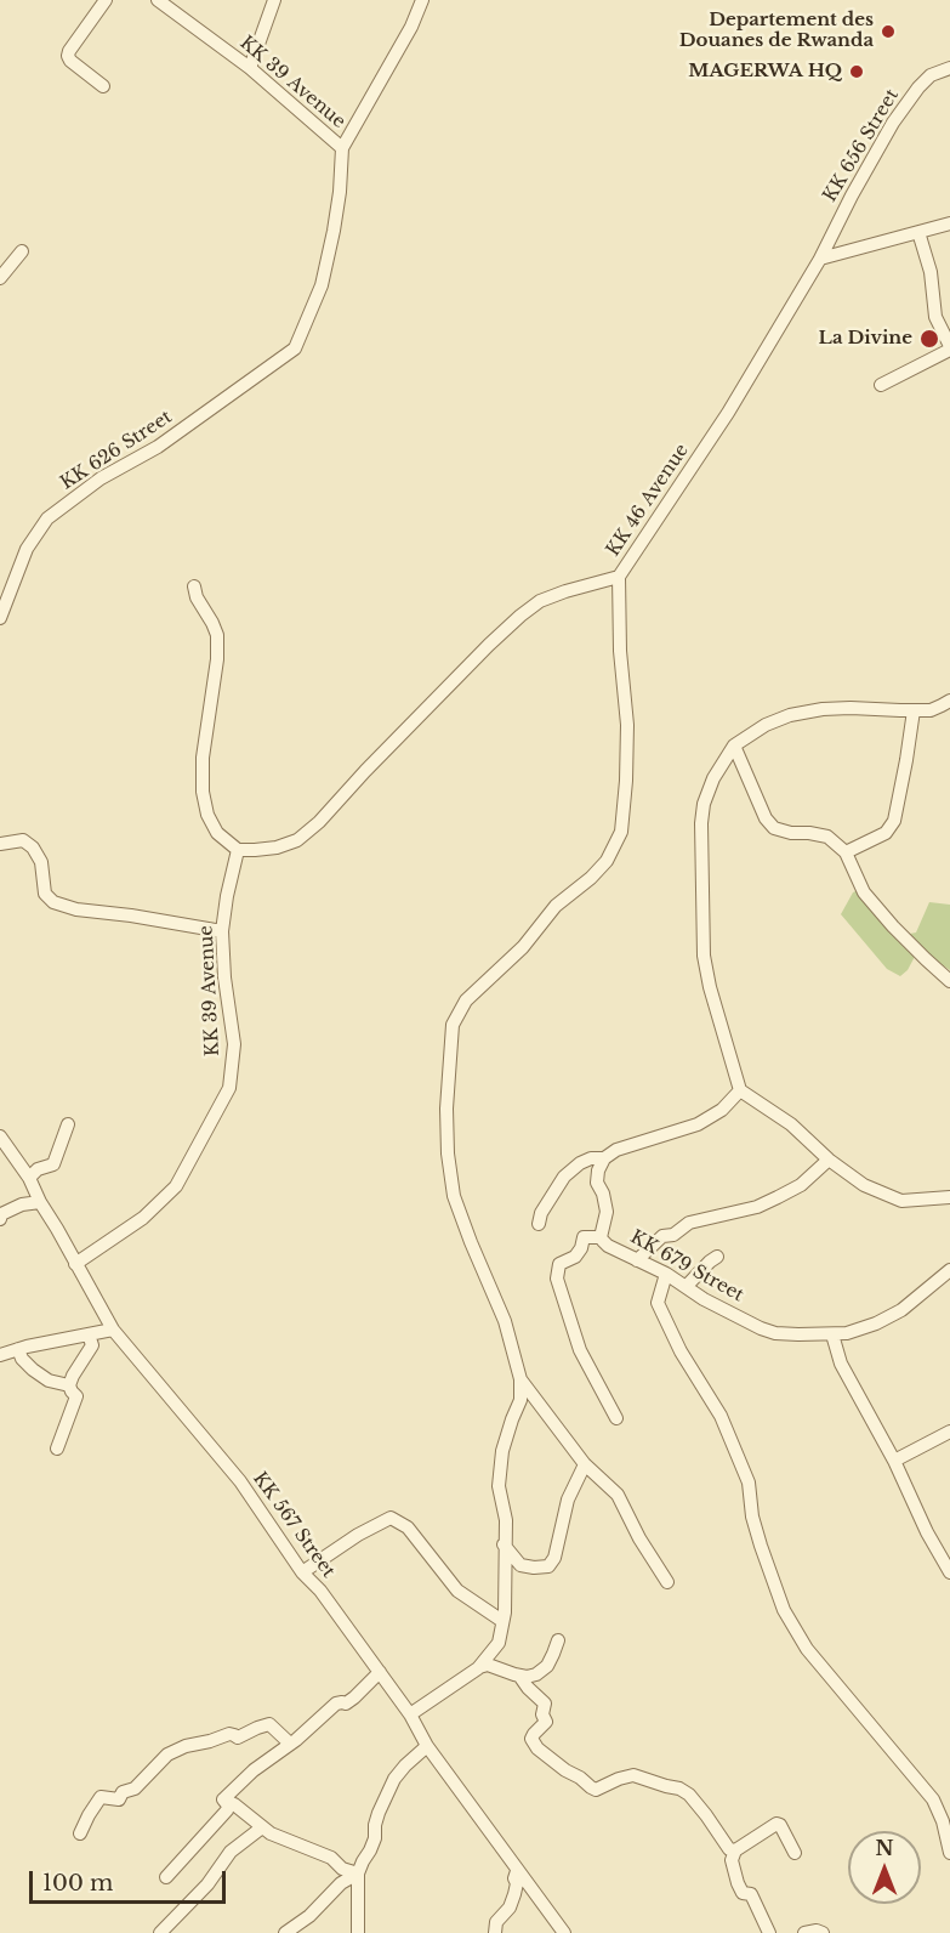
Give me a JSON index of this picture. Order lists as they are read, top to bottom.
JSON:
{
  "streets": {
    "street": [
      "KK 39 Avenue",
      "KK 656 Street",
      "KK 626 Street",
      "KK 46 Avenue",
      "KK 679 Street",
      "KK 567 Street"
    ]
  },
  "crossings": [
    ["KK 39 Avenue", "KK 626 Street"],
    ["KK 39 Avenue", "KK 46 Avenue"],
    ["KK 39 Avenue", "KK 567 Street"],
    ["KK 656 Street", "KK 46 Avenue"]
  ],
  "places": ["Departement des Douanes de Rwanda", "MAGERWA HQ", "La Divine"],
  "scale_bar": "100 m",
  "north": "top"
}
